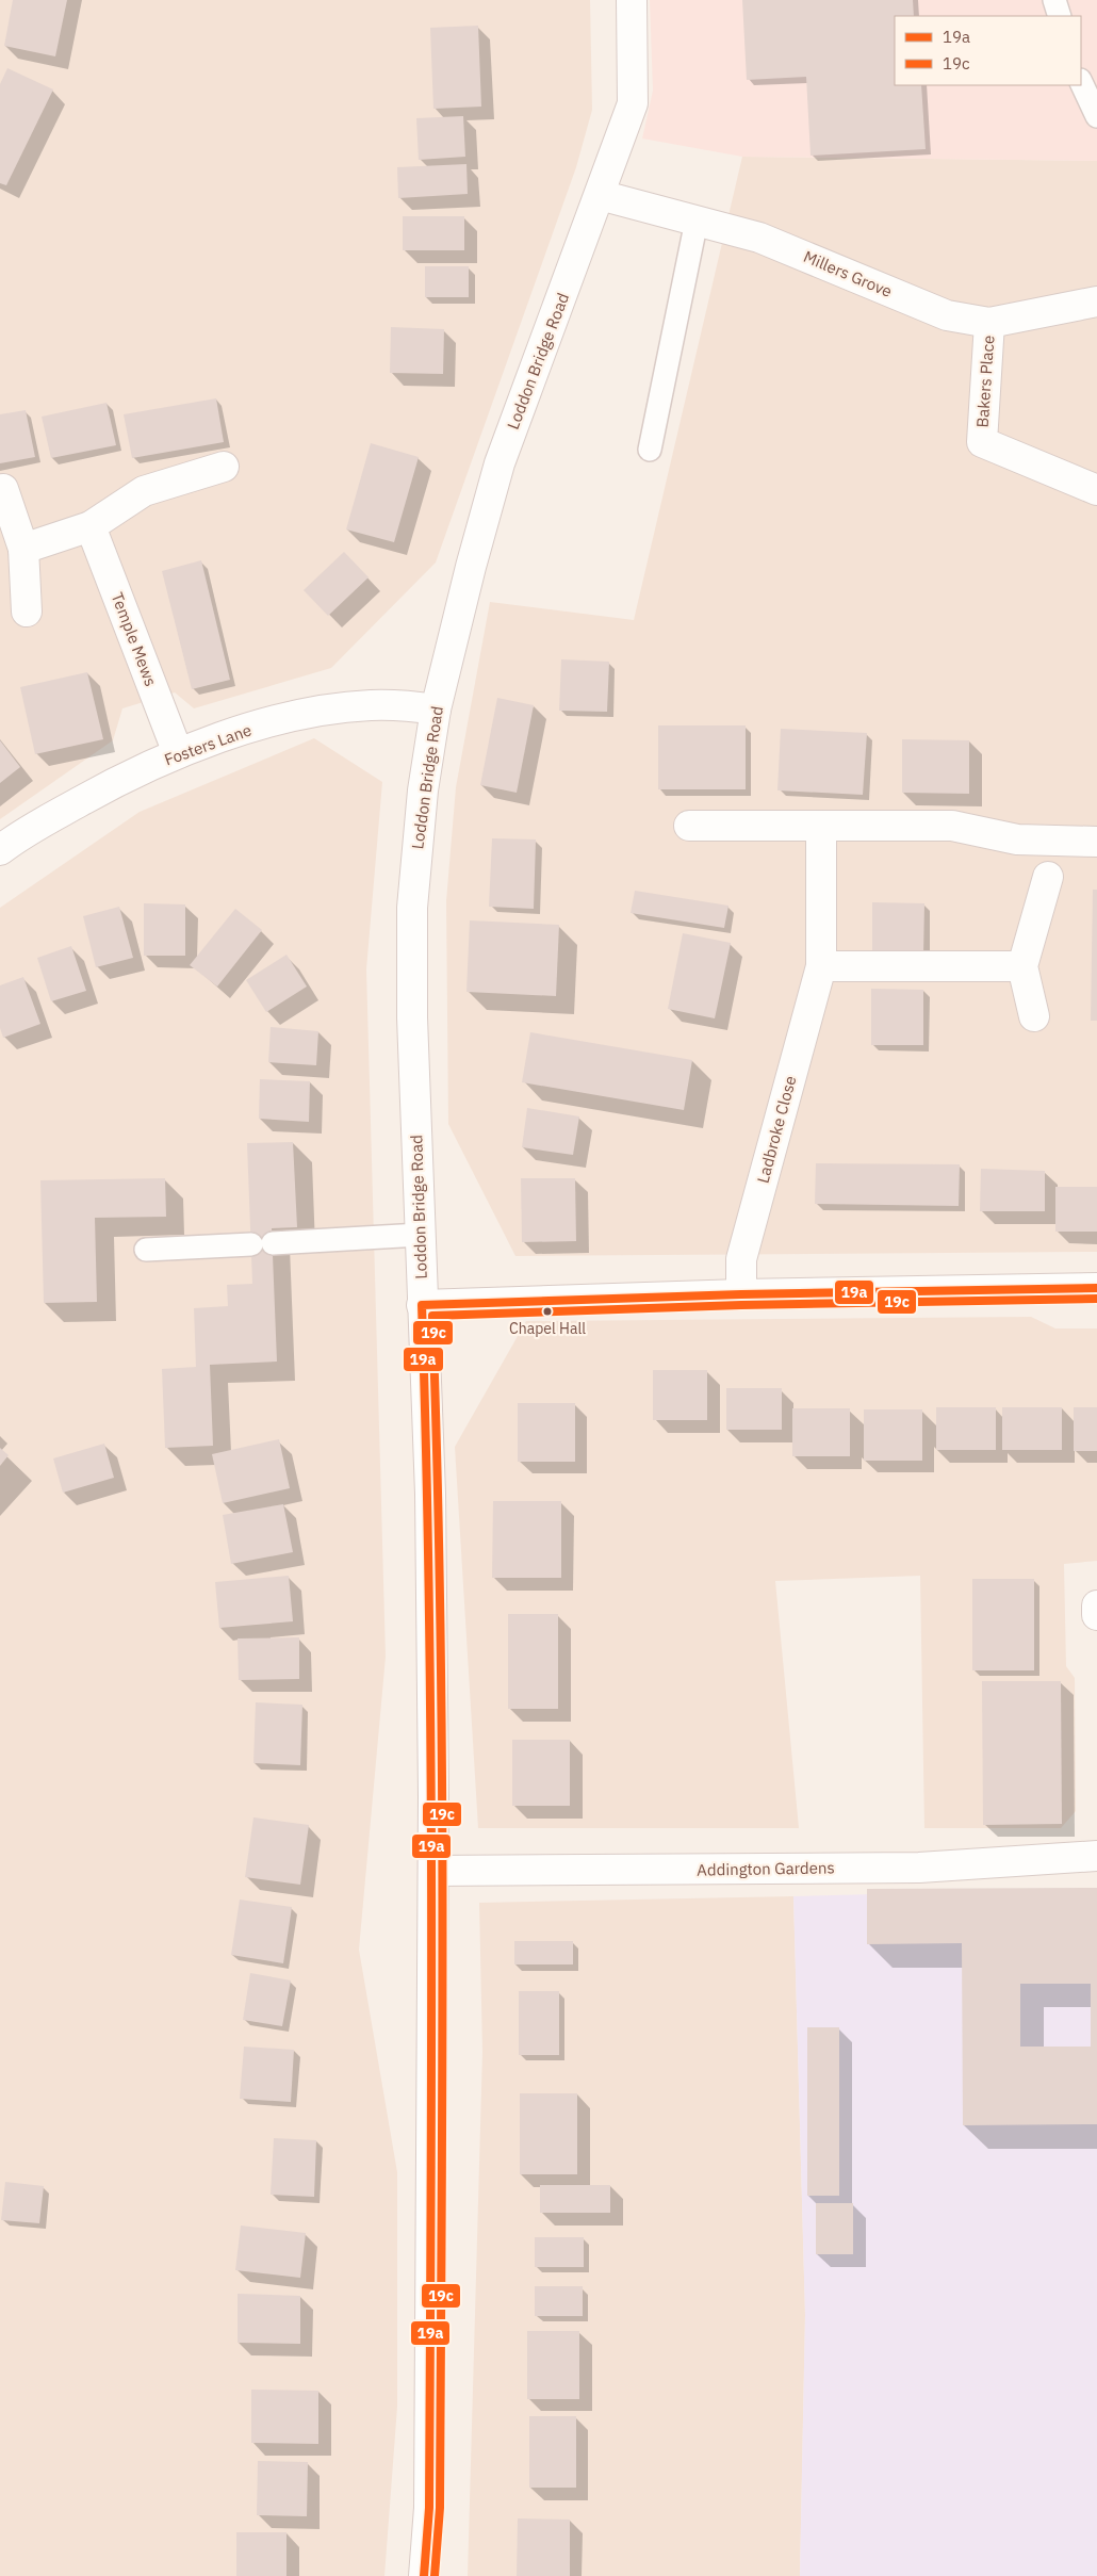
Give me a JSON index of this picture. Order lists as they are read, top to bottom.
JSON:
{
  "streets": {
    "street": [
      "Millers Grove",
      "Loddon Bridge Road",
      "Bakers Place",
      "Temple Mews",
      "Fosters Lane",
      "Ladbroke Close",
      "Addington Gardens"
    ]
  },
  "crossings": [
    ["Millers Grove", "Loddon Bridge Road"],
    ["Millers Grove", "Bakers Place"],
    ["Loddon Bridge Road", "Fosters Lane"],
    ["Loddon Bridge Road", "Addington Gardens"],
    ["Temple Mews", "Fosters Lane"]
  ],
  "places": ["Chapel Hall"],
  "lines": ["transit line 19a", "transit line 19c"],
  "legend": ["19a", "19c"]
}
